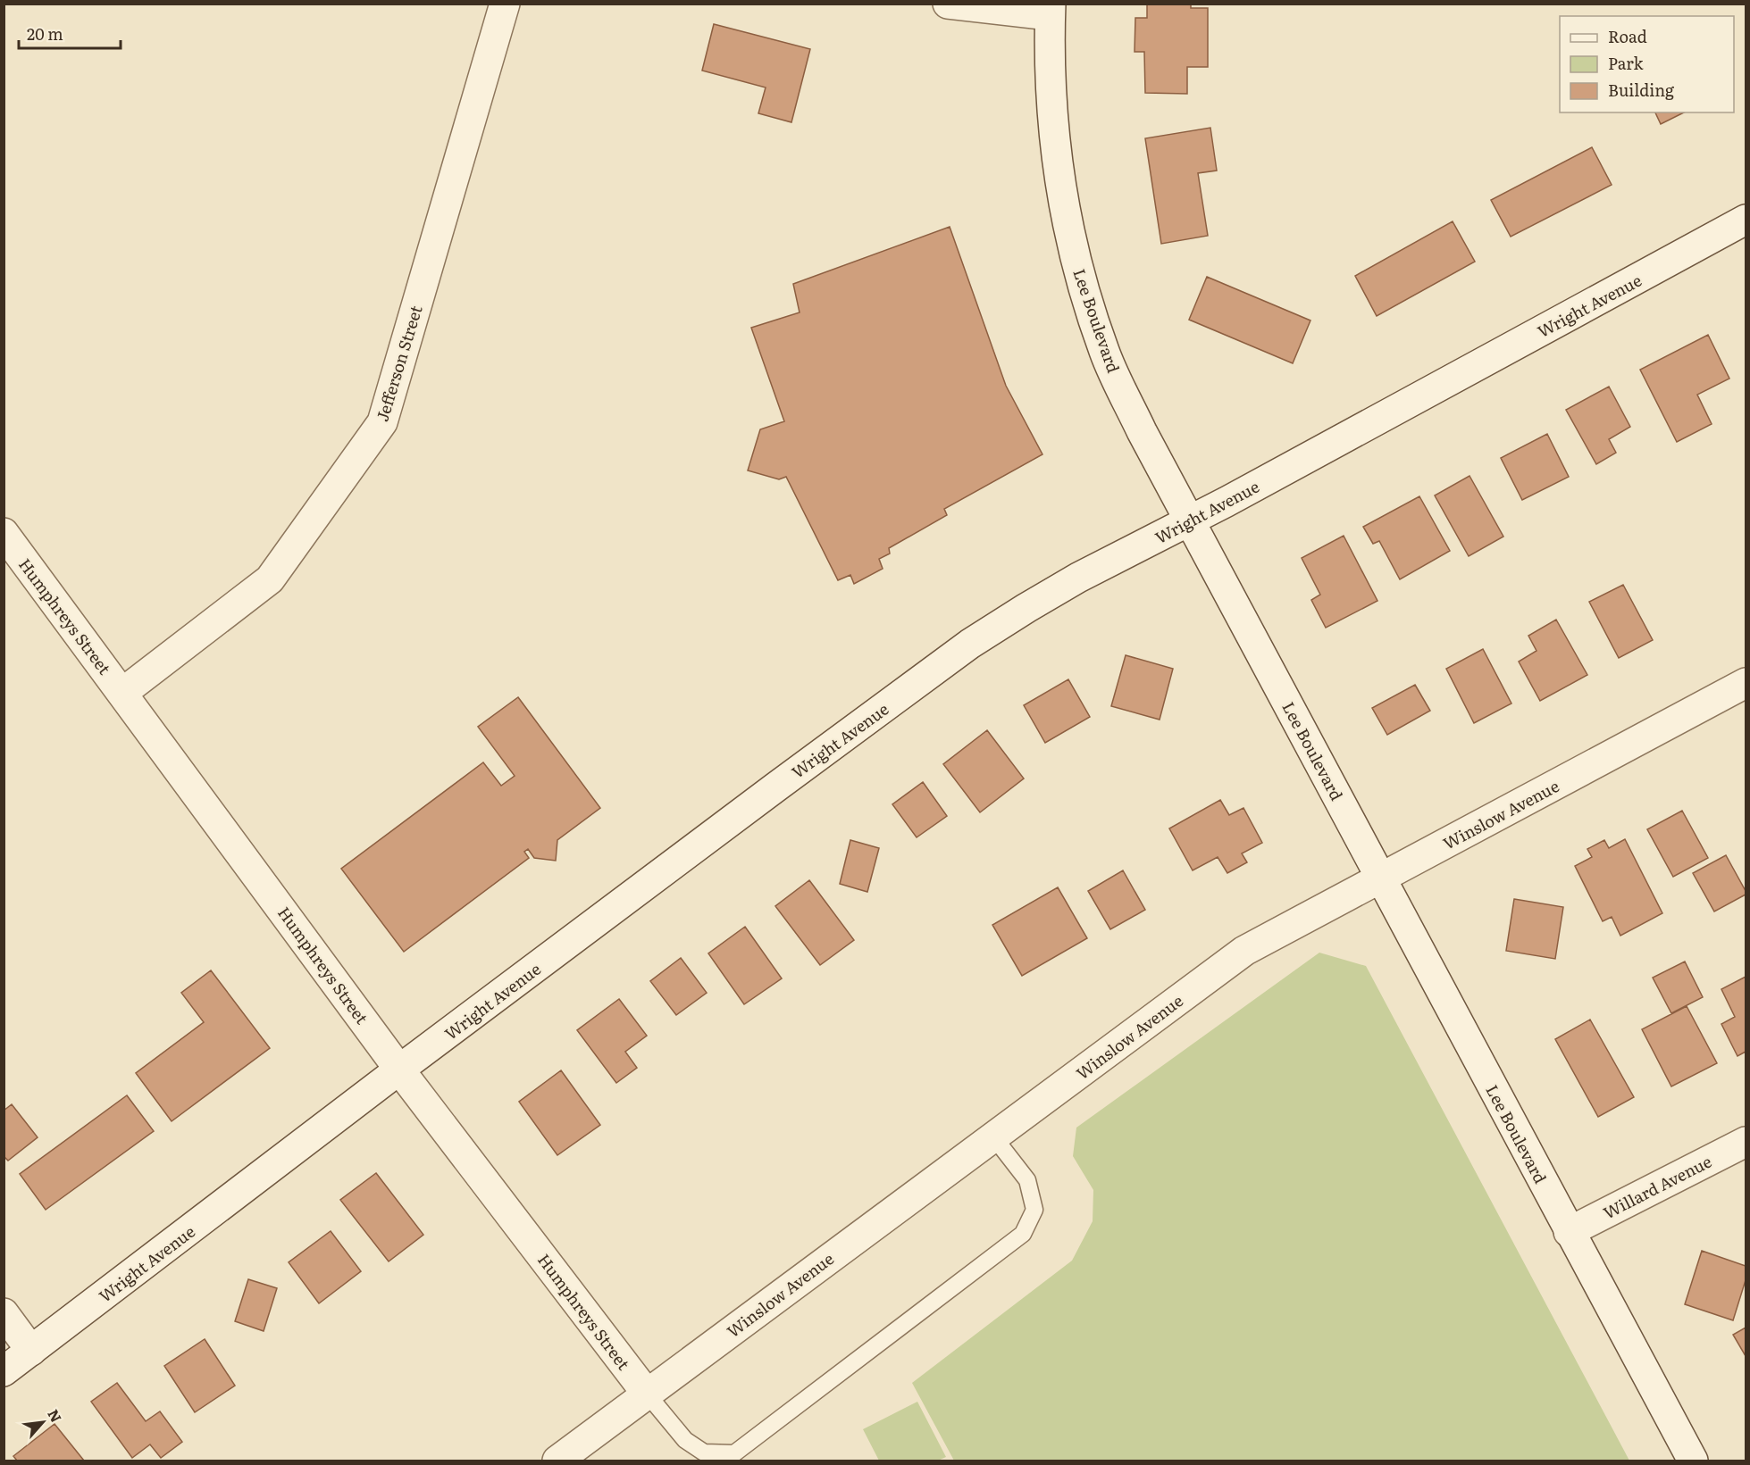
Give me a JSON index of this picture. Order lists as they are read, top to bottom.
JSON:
{
  "streets": {
    "street": [
      "Wright Avenue",
      "Lee Boulevard",
      "Jefferson Street",
      "Humphreys Street",
      "Winslow Avenue",
      "Willard Avenue"
    ]
  },
  "crossings": [
    ["Wright Avenue", "Lee Boulevard"],
    ["Wright Avenue", "Humphreys Street"],
    ["Lee Boulevard", "Winslow Avenue"],
    ["Lee Boulevard", "Willard Avenue"],
    ["Jefferson Street", "Humphreys Street"],
    ["Humphreys Street", "Winslow Avenue"]
  ],
  "legend": ["Road", "Park", "Building"],
  "scale_bar": "20 m",
  "north": "top right"
}
